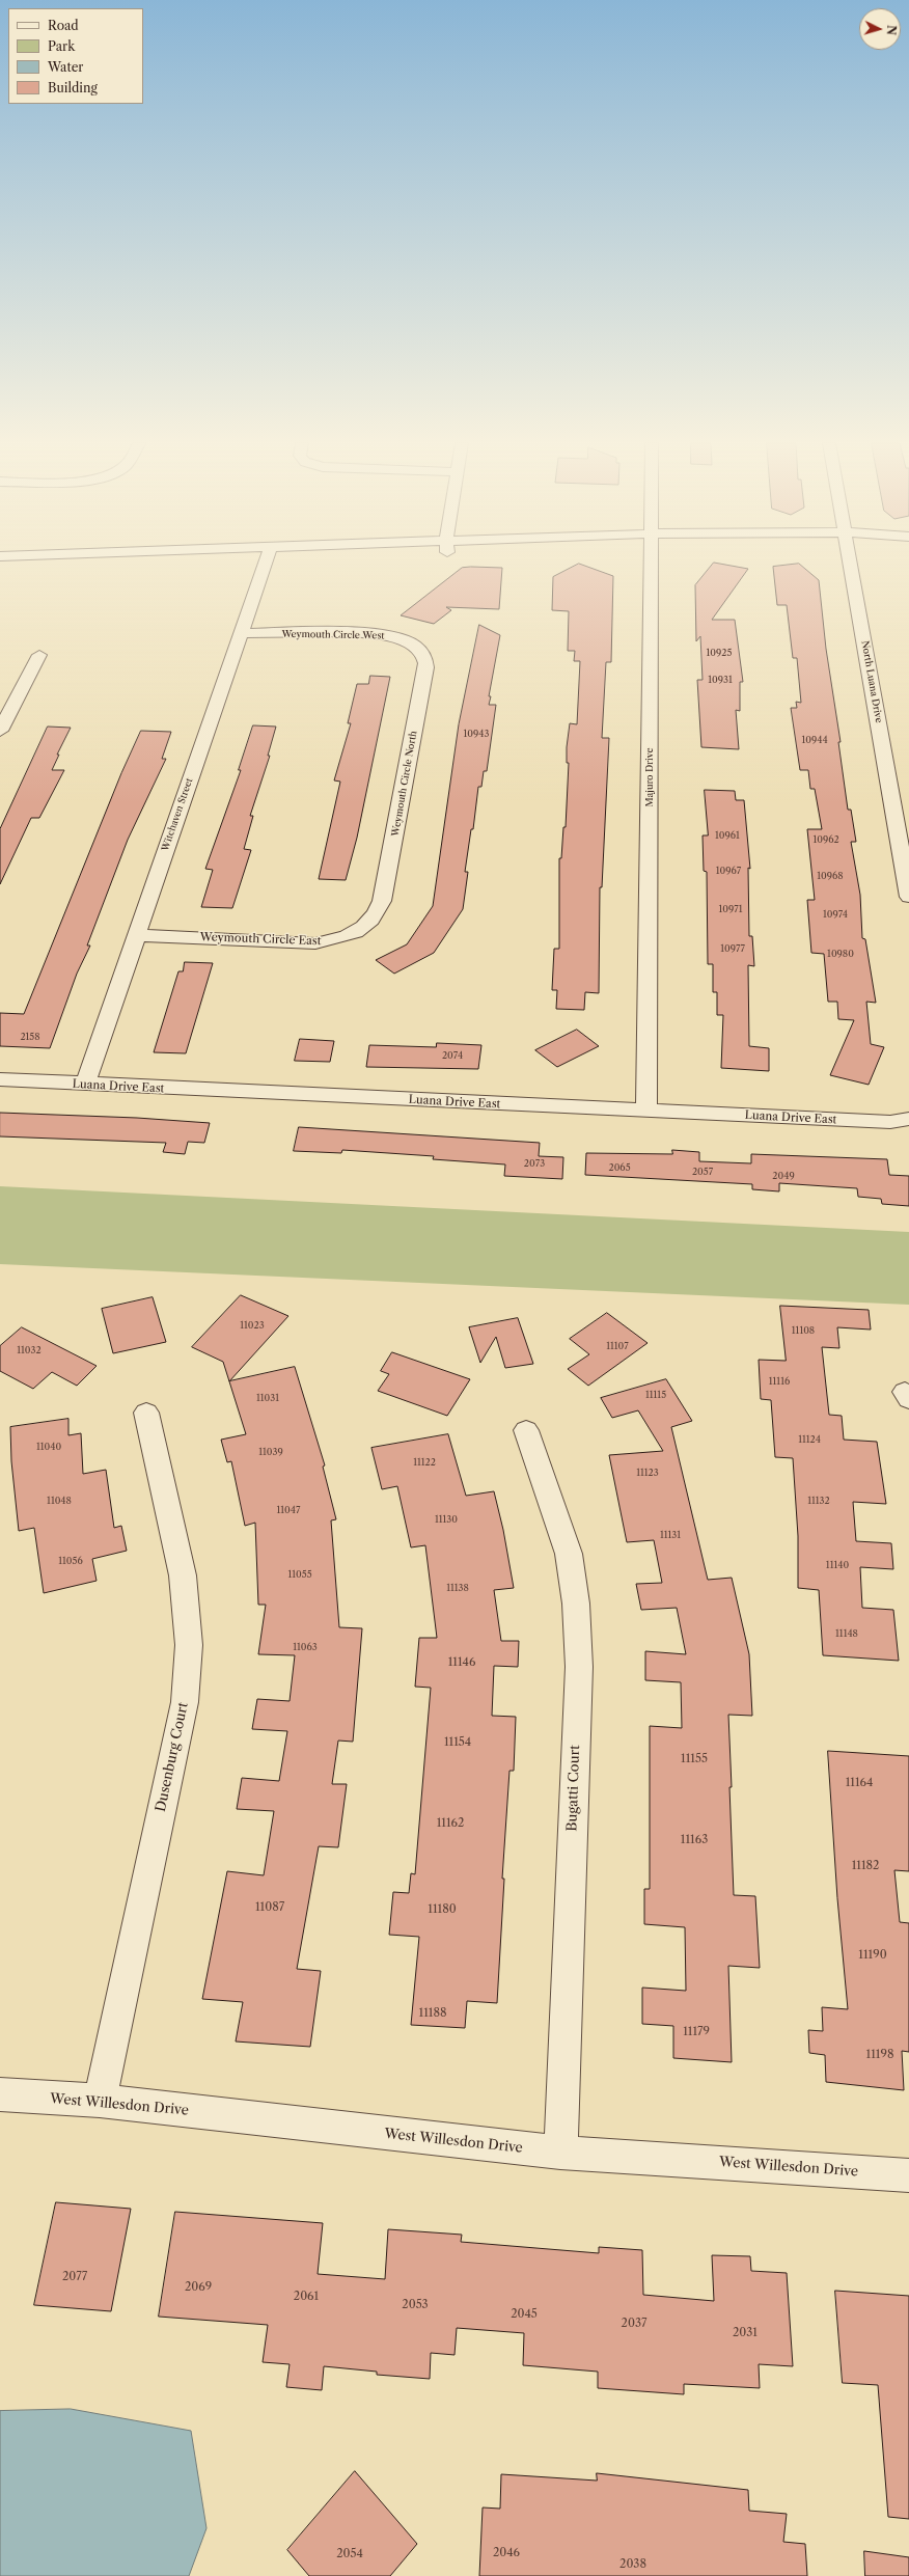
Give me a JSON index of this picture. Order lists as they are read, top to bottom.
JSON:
{
  "streets": {
    "street": [
      "Weymouth Circle West",
      "North Luana Drive",
      "Majuro Drive",
      "Weymouth Circle North",
      "Witchaven Street",
      "Weymouth Circle East",
      "Luana Drive East",
      "Dusenburg Court",
      "Bugatti Court",
      "West Willesdon Drive"
    ]
  },
  "crossings": [
    ["Weymouth Circle West", "Weymouth Circle North"],
    ["Weymouth Circle West", "Witchaven Street"],
    ["Majuro Drive", "Luana Drive East"],
    ["Weymouth Circle North", "Weymouth Circle East"],
    ["Witchaven Street", "Weymouth Circle East"],
    ["Witchaven Street", "Luana Drive East"],
    ["Dusenburg Court", "West Willesdon Drive"],
    ["Bugatti Court", "West Willesdon Drive"]
  ],
  "house_numbers": [
    "10925",
    "10931",
    "10943",
    "10944",
    "10961",
    "10962",
    "10967",
    "10968",
    "10971",
    "10974",
    "10977",
    "10980",
    "2158",
    "2074",
    "2073",
    "2065",
    "2057",
    "2049",
    "11023",
    "11108",
    "11107",
    "11032",
    "11116",
    "11115",
    "11031",
    "11124",
    "11040",
    "11039",
    "11122",
    "11123",
    "11048",
    "11132",
    "11047",
    "11130",
    "11131",
    "11056",
    "11140",
    "11055",
    "11138",
    "11148",
    "11063",
    "11146",
    "11154",
    "11155",
    "11164",
    "11162",
    "11163",
    "11182",
    "11087",
    "11180",
    "11190",
    "11188",
    "11179",
    "11198",
    "2077",
    "2069",
    "2061",
    "2053",
    "2045",
    "2037",
    "2031",
    "2046",
    "2054",
    "2038"
  ],
  "legend": [
    "Road",
    "Park",
    "Water",
    "Building"
  ],
  "north": "right"
}
